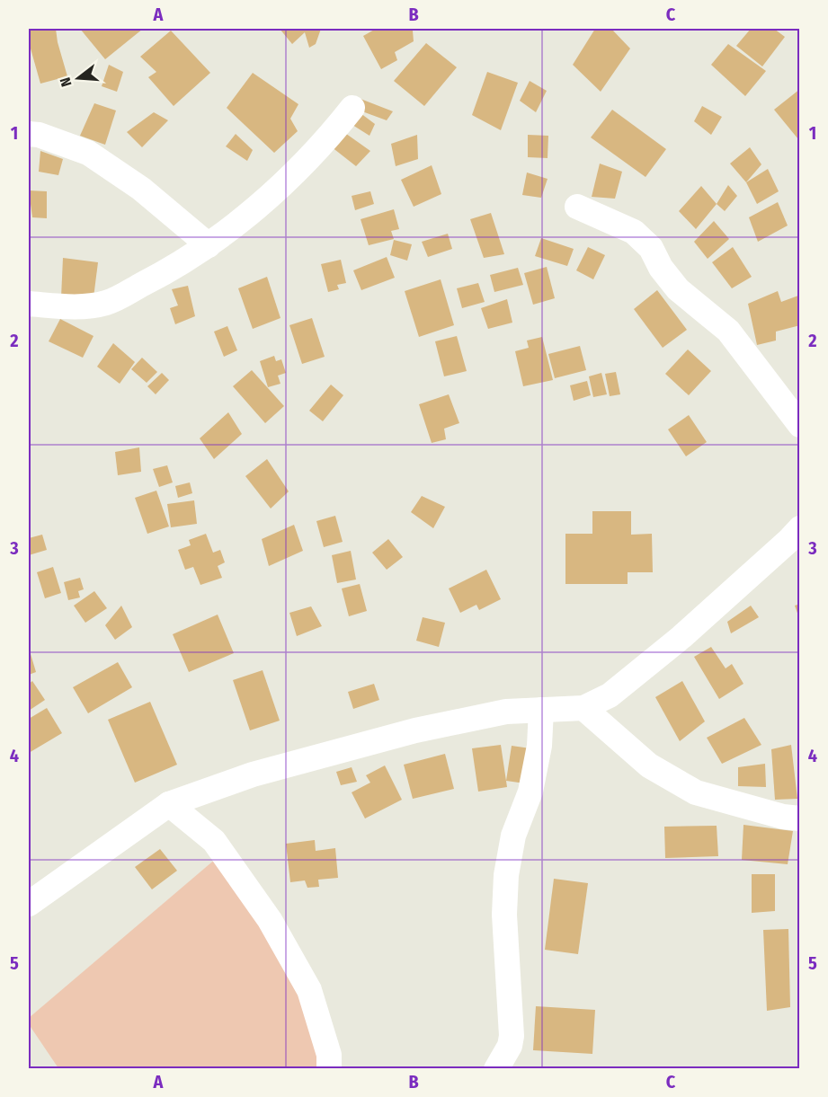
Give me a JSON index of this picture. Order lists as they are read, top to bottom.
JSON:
{
  "north": "left",
  "grid": {
    "columns": ["A", "B", "C"],
    "rows": [
      "1",
      "2",
      "3",
      "4",
      "5"
    ]
  }
}
